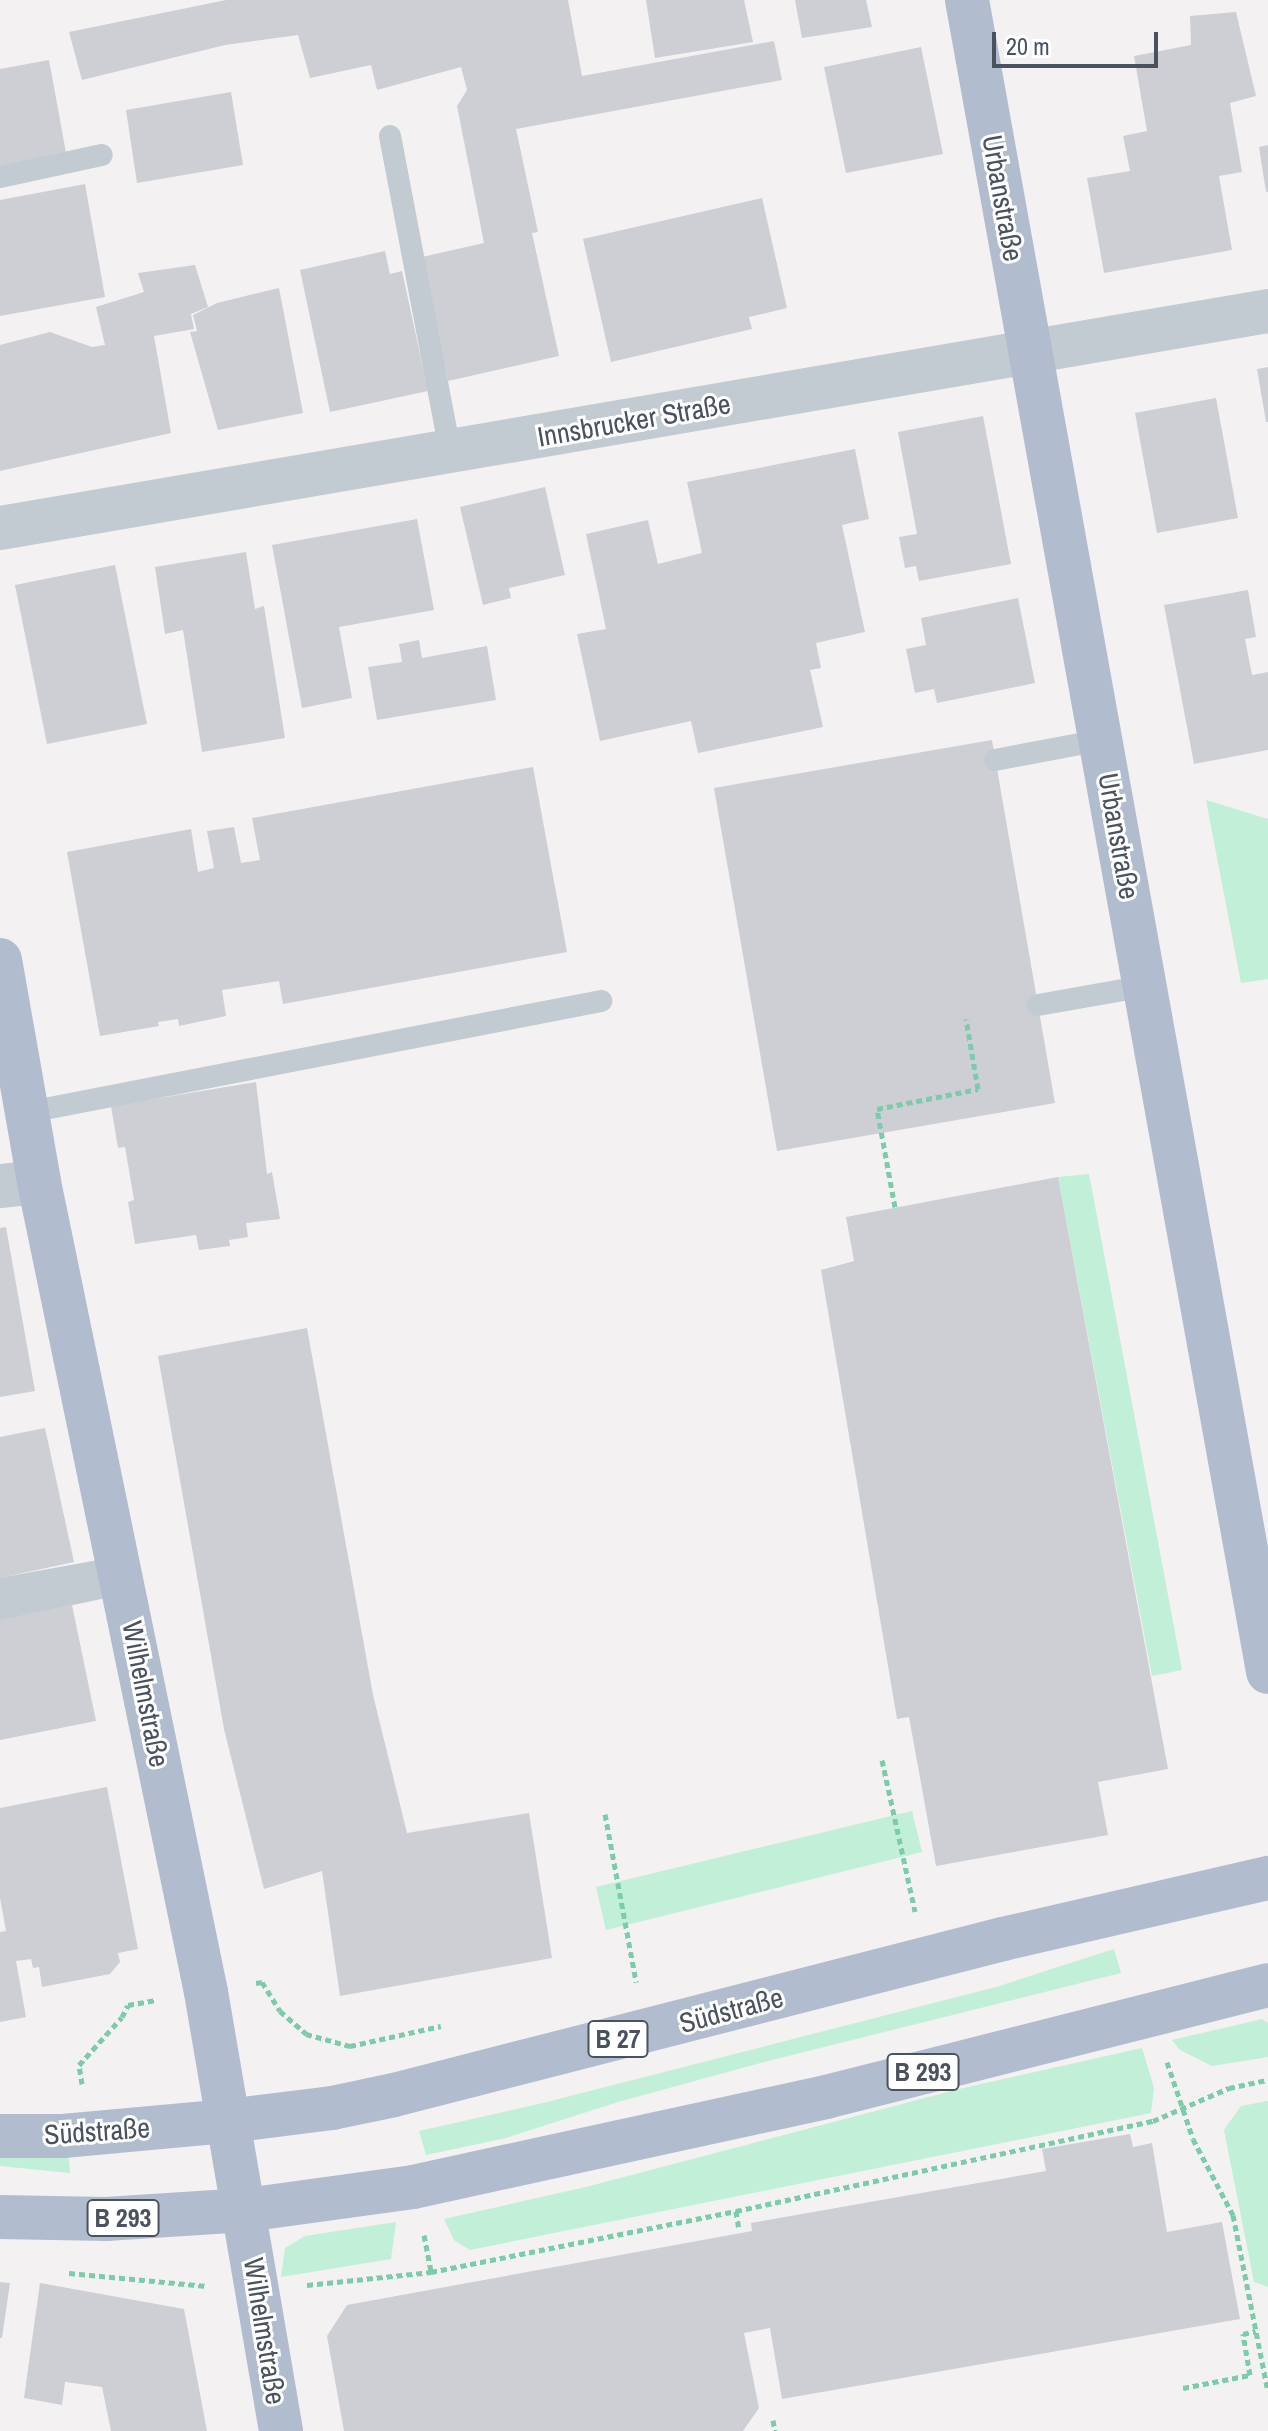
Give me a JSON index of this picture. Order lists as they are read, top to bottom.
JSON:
{
  "streets": {
    "main road": [
      "Urbanstraße",
      "Wilhelmstraße",
      "Südstraße",
      "B 27",
      "B 293"
    ],
    "street": ["Innsbrucker Straße"]
  },
  "crossings": [
    ["Urbanstraße", "Innsbrucker Straße"],
    ["Wilhelmstraße", "Südstraße"],
    ["Wilhelmstraße", "B 293"]
  ],
  "scale_bar": "20 m"
}
